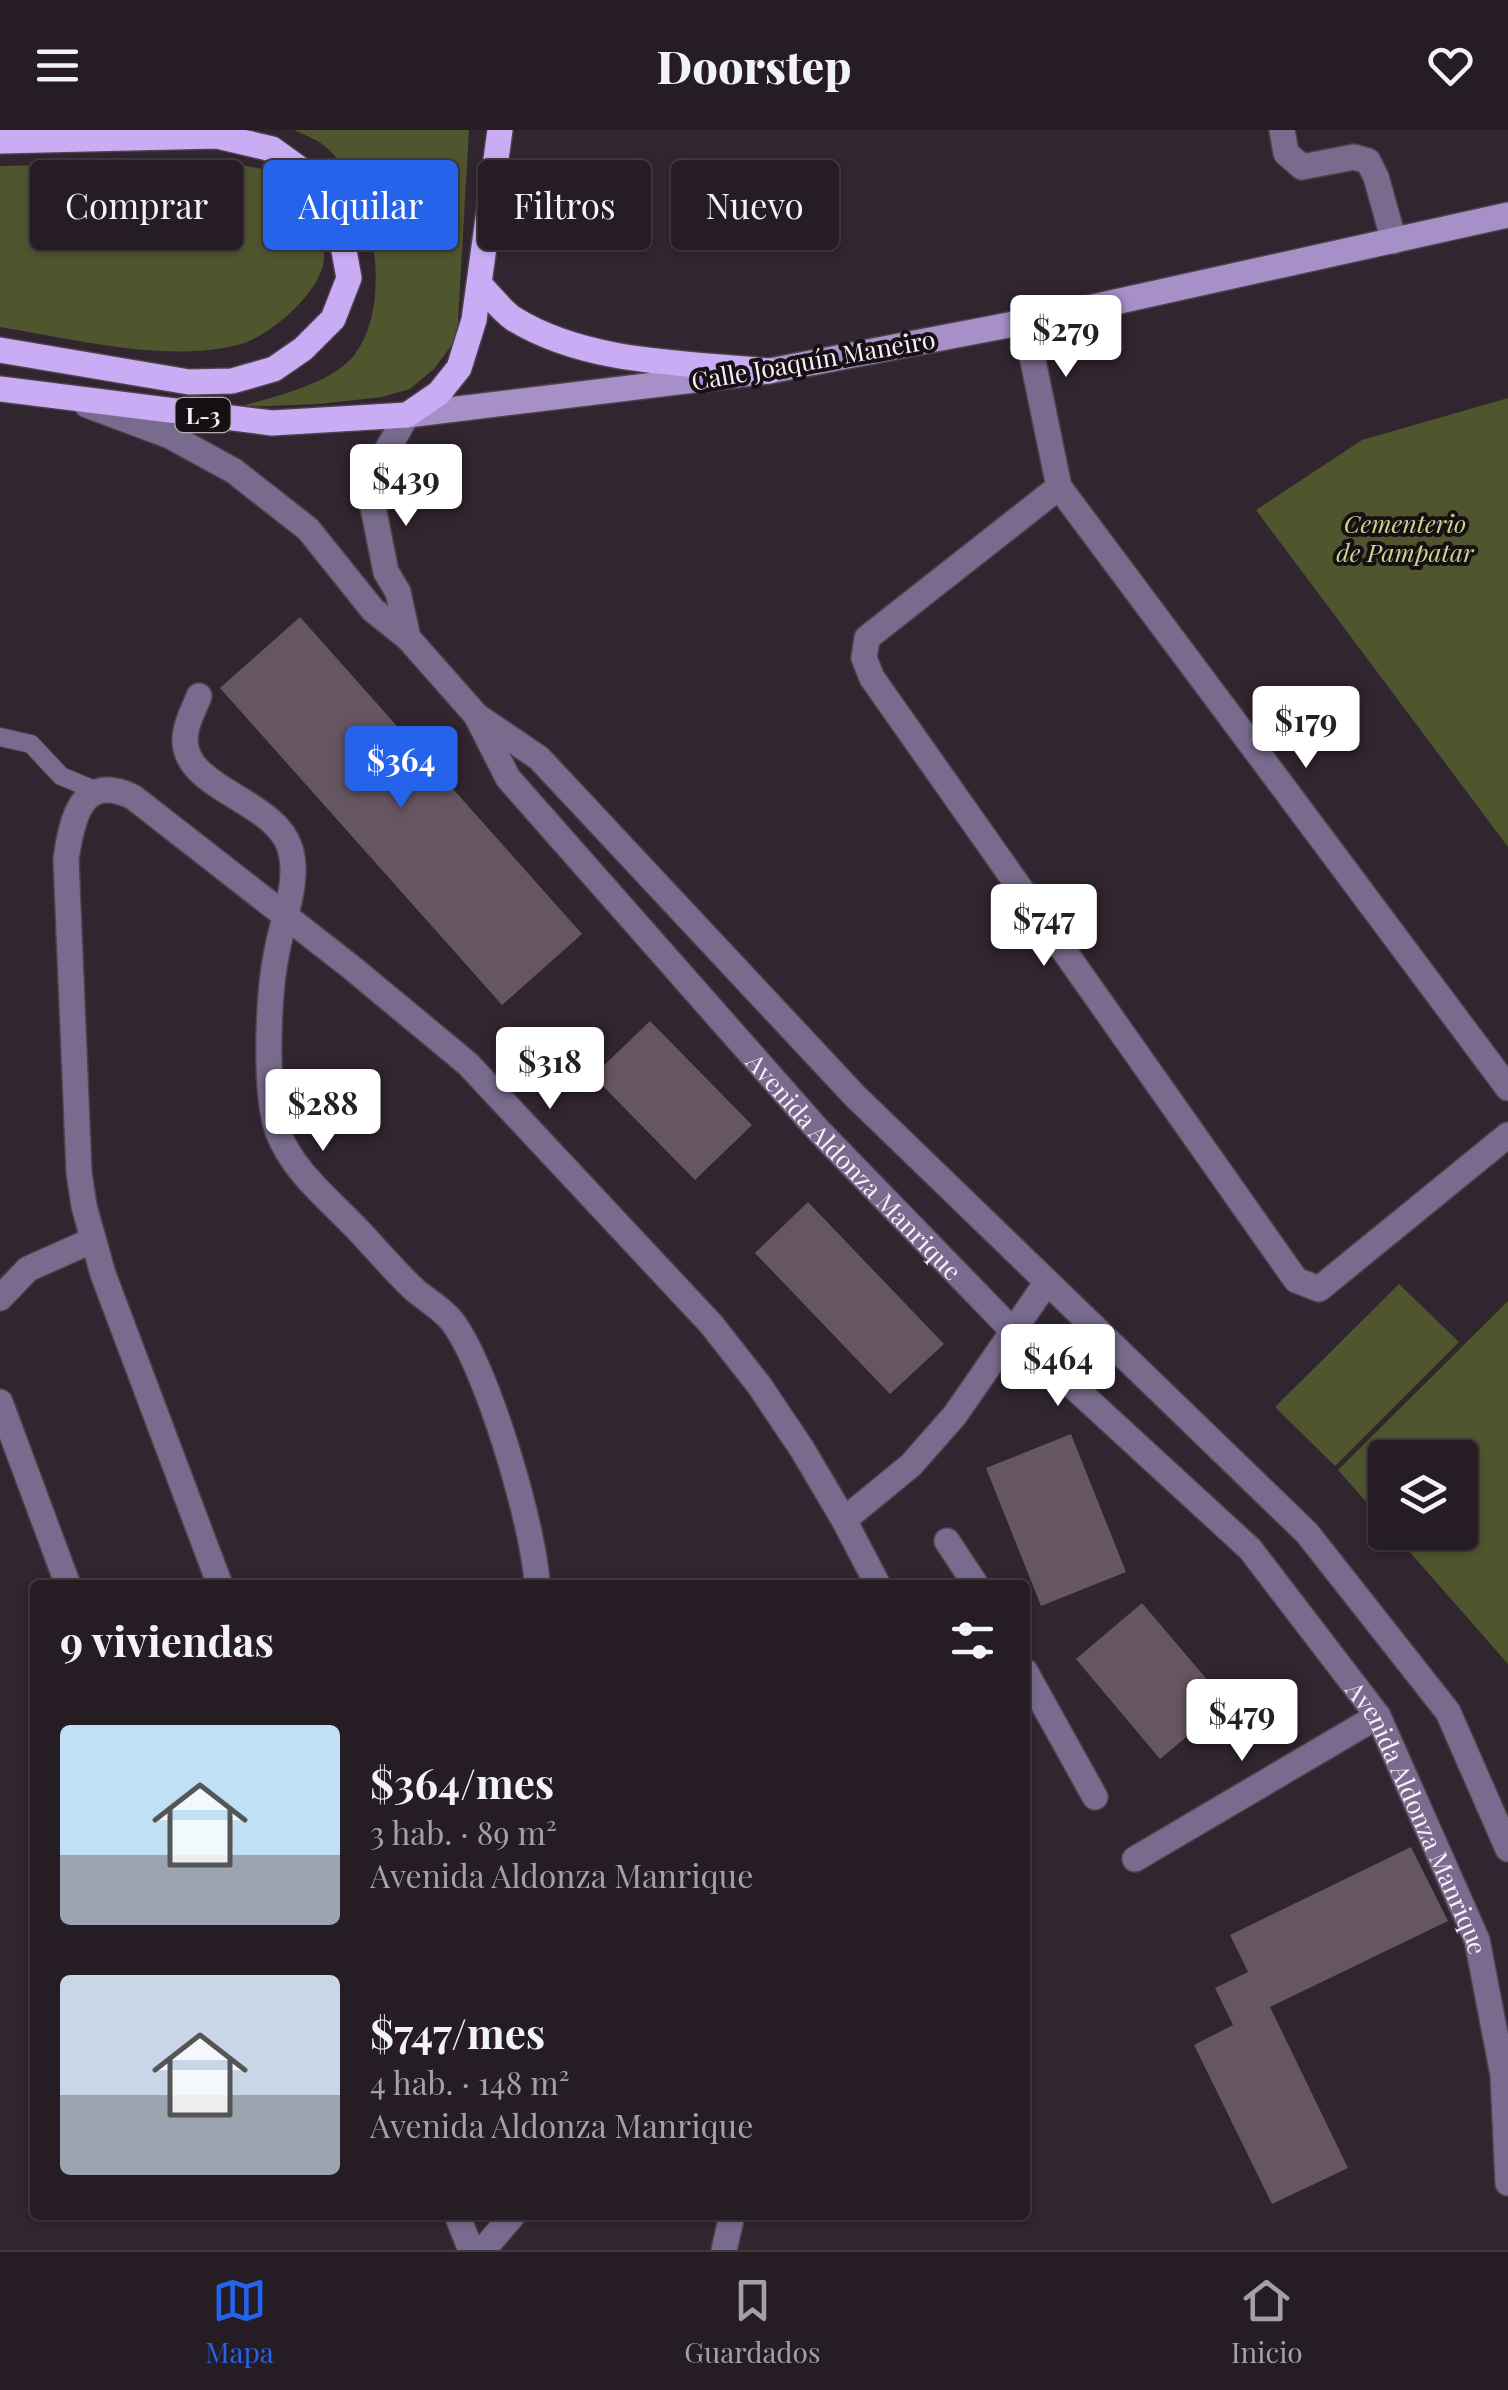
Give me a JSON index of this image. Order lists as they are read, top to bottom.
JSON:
{
  "streets": {
    "main road": ["L-3"],
    "street": ["Calle Joaquín Maneiro", "Avenida Aldonza Manrique"]
  },
  "crossings": [
    ["Calle Joaquín Maneiro", "L-3"],
    ["Calle Joaquín Maneiro", "Avenida Aldonza Manrique"],
    ["L-3", "Avenida Aldonza Manrique"]
  ],
  "parks": ["Cementerio de Pampatar"],
  "page": {
    "header": "Doorstep",
    "chip": [
      "Comprar",
      "Alquilar",
      "Filtros",
      "Nuevo"
    ],
    "price": [
      "$279",
      "$439",
      "$179",
      "$364",
      "$747",
      "$318",
      "$288",
      "$464",
      "$479"
    ],
    "heading": "9 viviendas",
    "list": [
      {
        "name": "$364/mes",
        "note": "3 hab. · 89 m² · Avenida Aldonza Manrique"
      },
      {
        "name": "$747/mes",
        "note": "4 hab. · 148 m² · Avenida Aldonza Manrique"
      }
    ],
    "tabs": ["Mapa", "Guardados", "Inicio"]
  }
}
